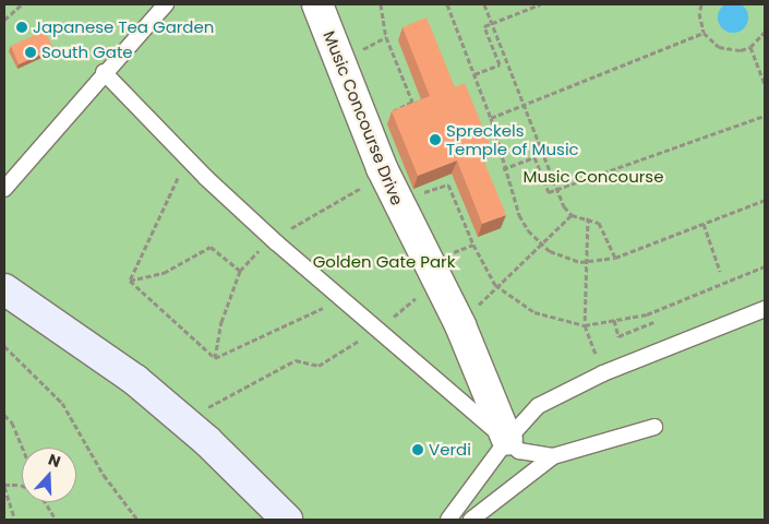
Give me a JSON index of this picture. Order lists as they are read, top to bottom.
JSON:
{
  "streets": {
    "street": ["Music Concourse Drive"]
  },
  "parks": ["Music Concourse", "Golden Gate Park"],
  "places": [
    "Japanese Tea Garden",
    "South Gate",
    "Spreckels Temple of Music",
    "Verdi"
  ],
  "north": "top"
}
